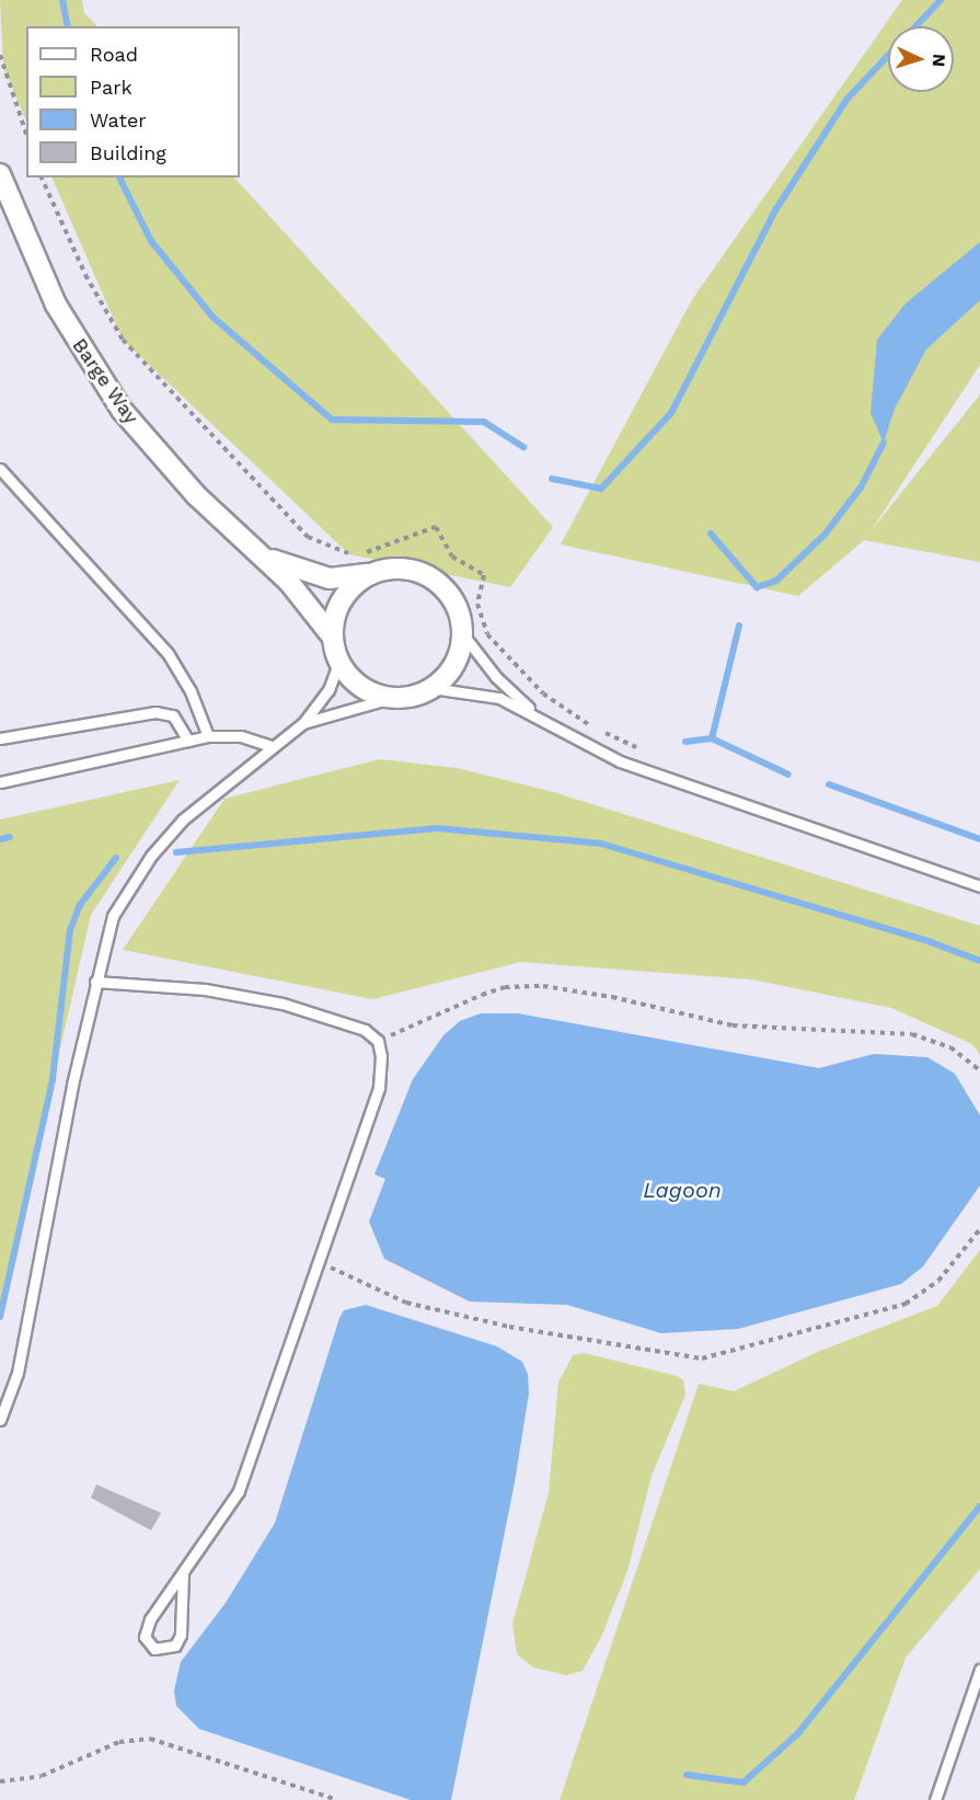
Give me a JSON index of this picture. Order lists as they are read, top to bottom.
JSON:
{
  "streets": {
    "street": ["Barge Way"]
  },
  "water": ["Lagoon"],
  "legend": [
    "Road",
    "Park",
    "Water",
    "Building"
  ],
  "north": "right"
}
